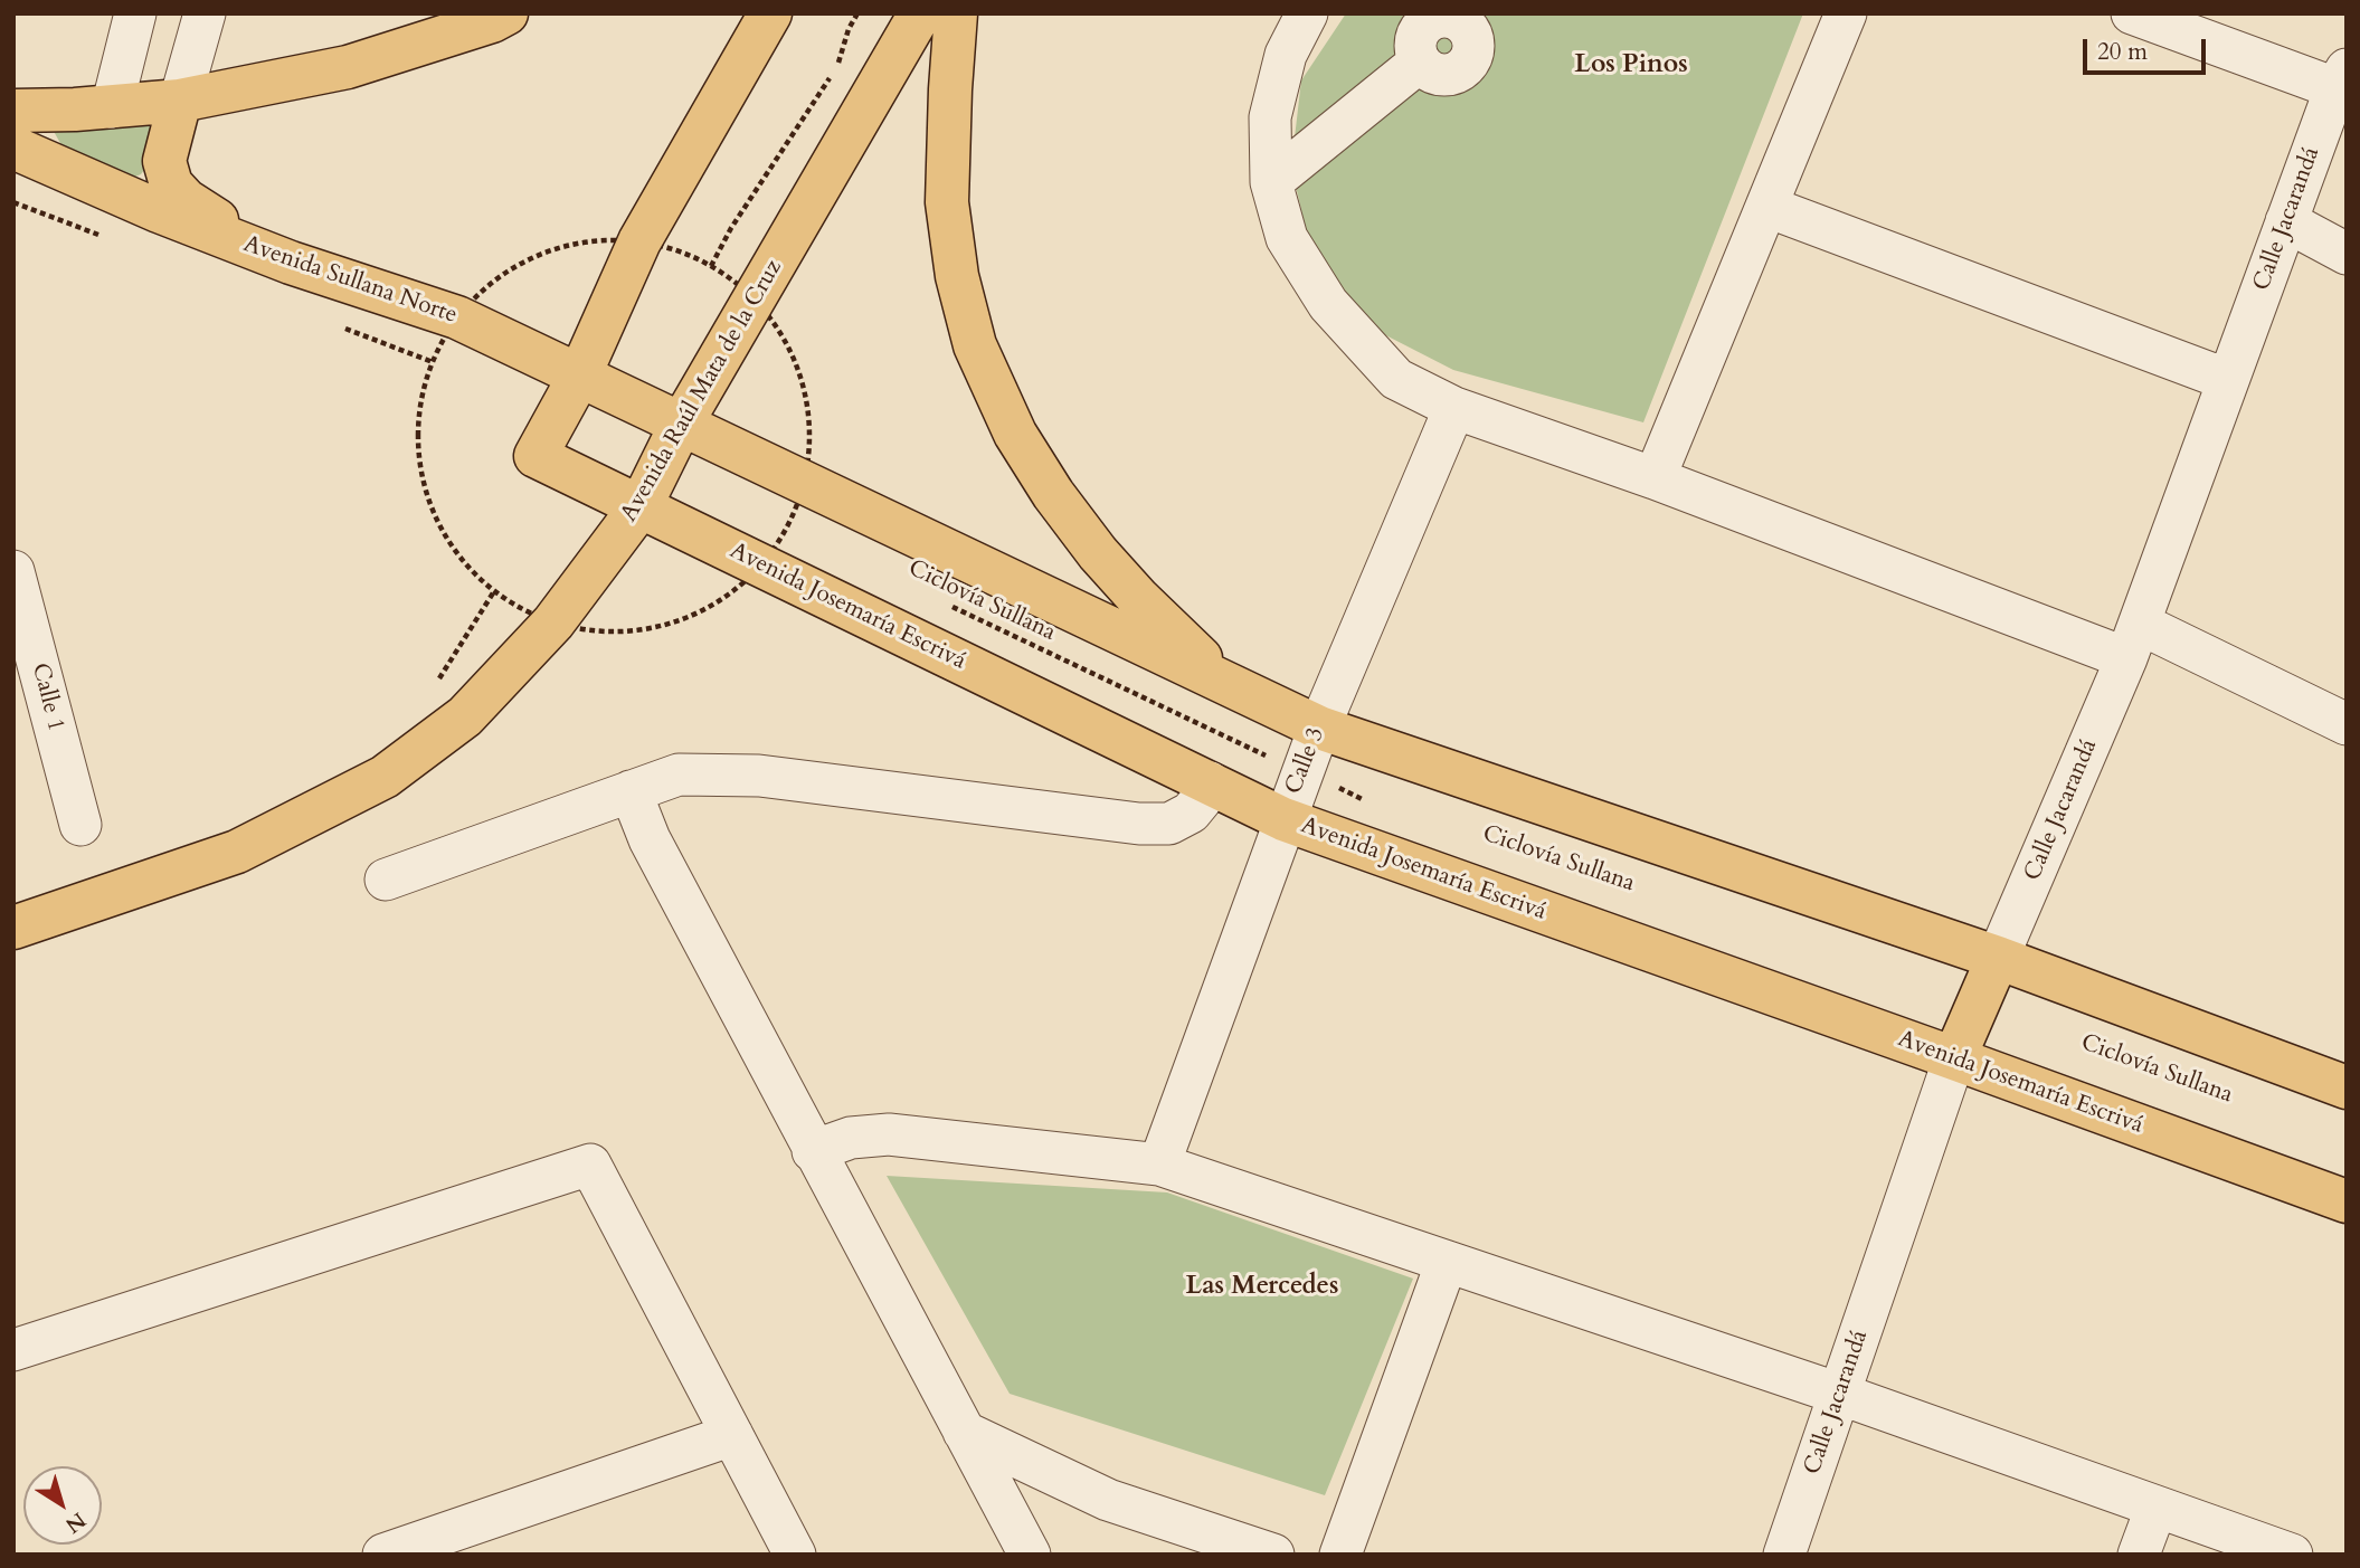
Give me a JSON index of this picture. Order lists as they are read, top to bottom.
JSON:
{
  "streets": {
    "main road": [
      "Calle Jacarandá",
      "Avenida Sullana Norte",
      "Avenida Raúl Mata de la Cruz",
      "Avenida Josemaría Escrivá"
    ],
    "street": ["Calle 1", "Calle 3"],
    "path": ["Ciclovía Sullana"]
  },
  "crossings": [
    ["Calle Jacarandá", "Avenida Josemaría Escrivá"],
    ["Avenida Sullana Norte", "Avenida Raúl Mata de la Cruz"],
    ["Avenida Sullana Norte", "Avenida Josemaría Escrivá"],
    ["Avenida Raúl Mata de la Cruz", "Avenida Josemaría Escrivá"],
    ["Ciclovía Sullana", "Calle 3"],
    ["Avenida Josemaría Escrivá", "Calle 3"]
  ],
  "districts": ["Los Pinos", "Las Mercedes"],
  "scale_bar": "20 m",
  "north": "bottom right"
}
